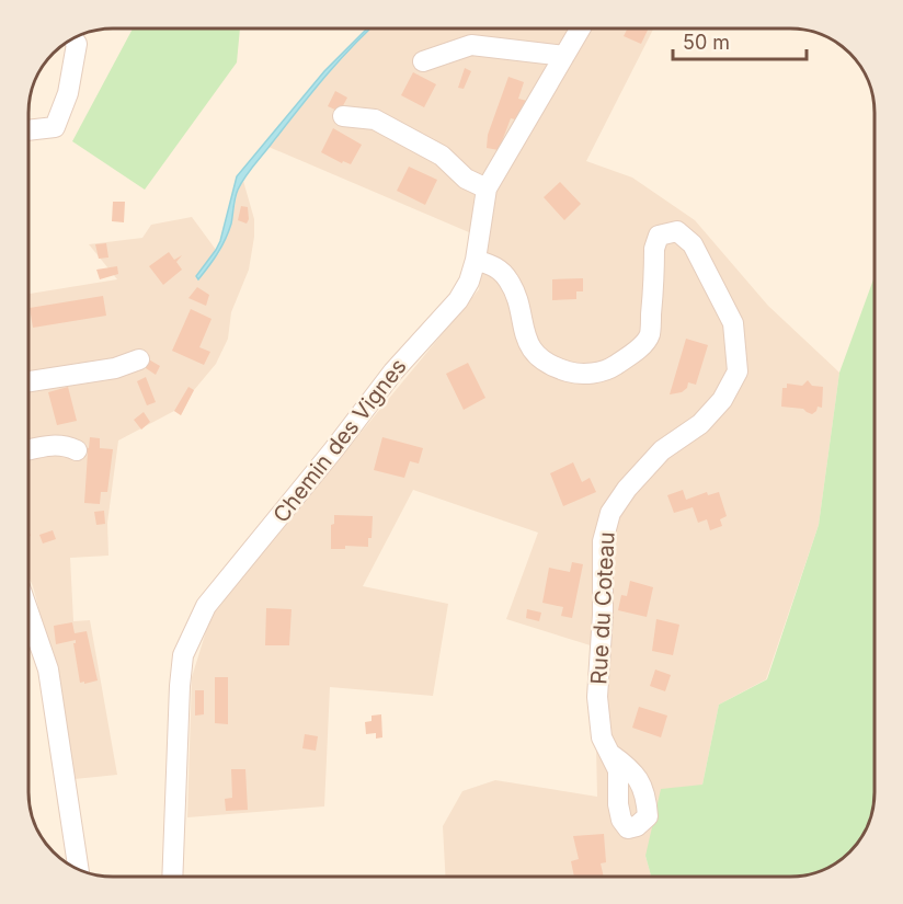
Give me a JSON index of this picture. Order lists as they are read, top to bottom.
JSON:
{
  "streets": {
    "street": ["Chemin des Vignes", "Rue du Coteau"]
  },
  "crossings": [
    ["Chemin des Vignes", "Rue du Coteau"]
  ],
  "scale_bar": "50 m"
}
